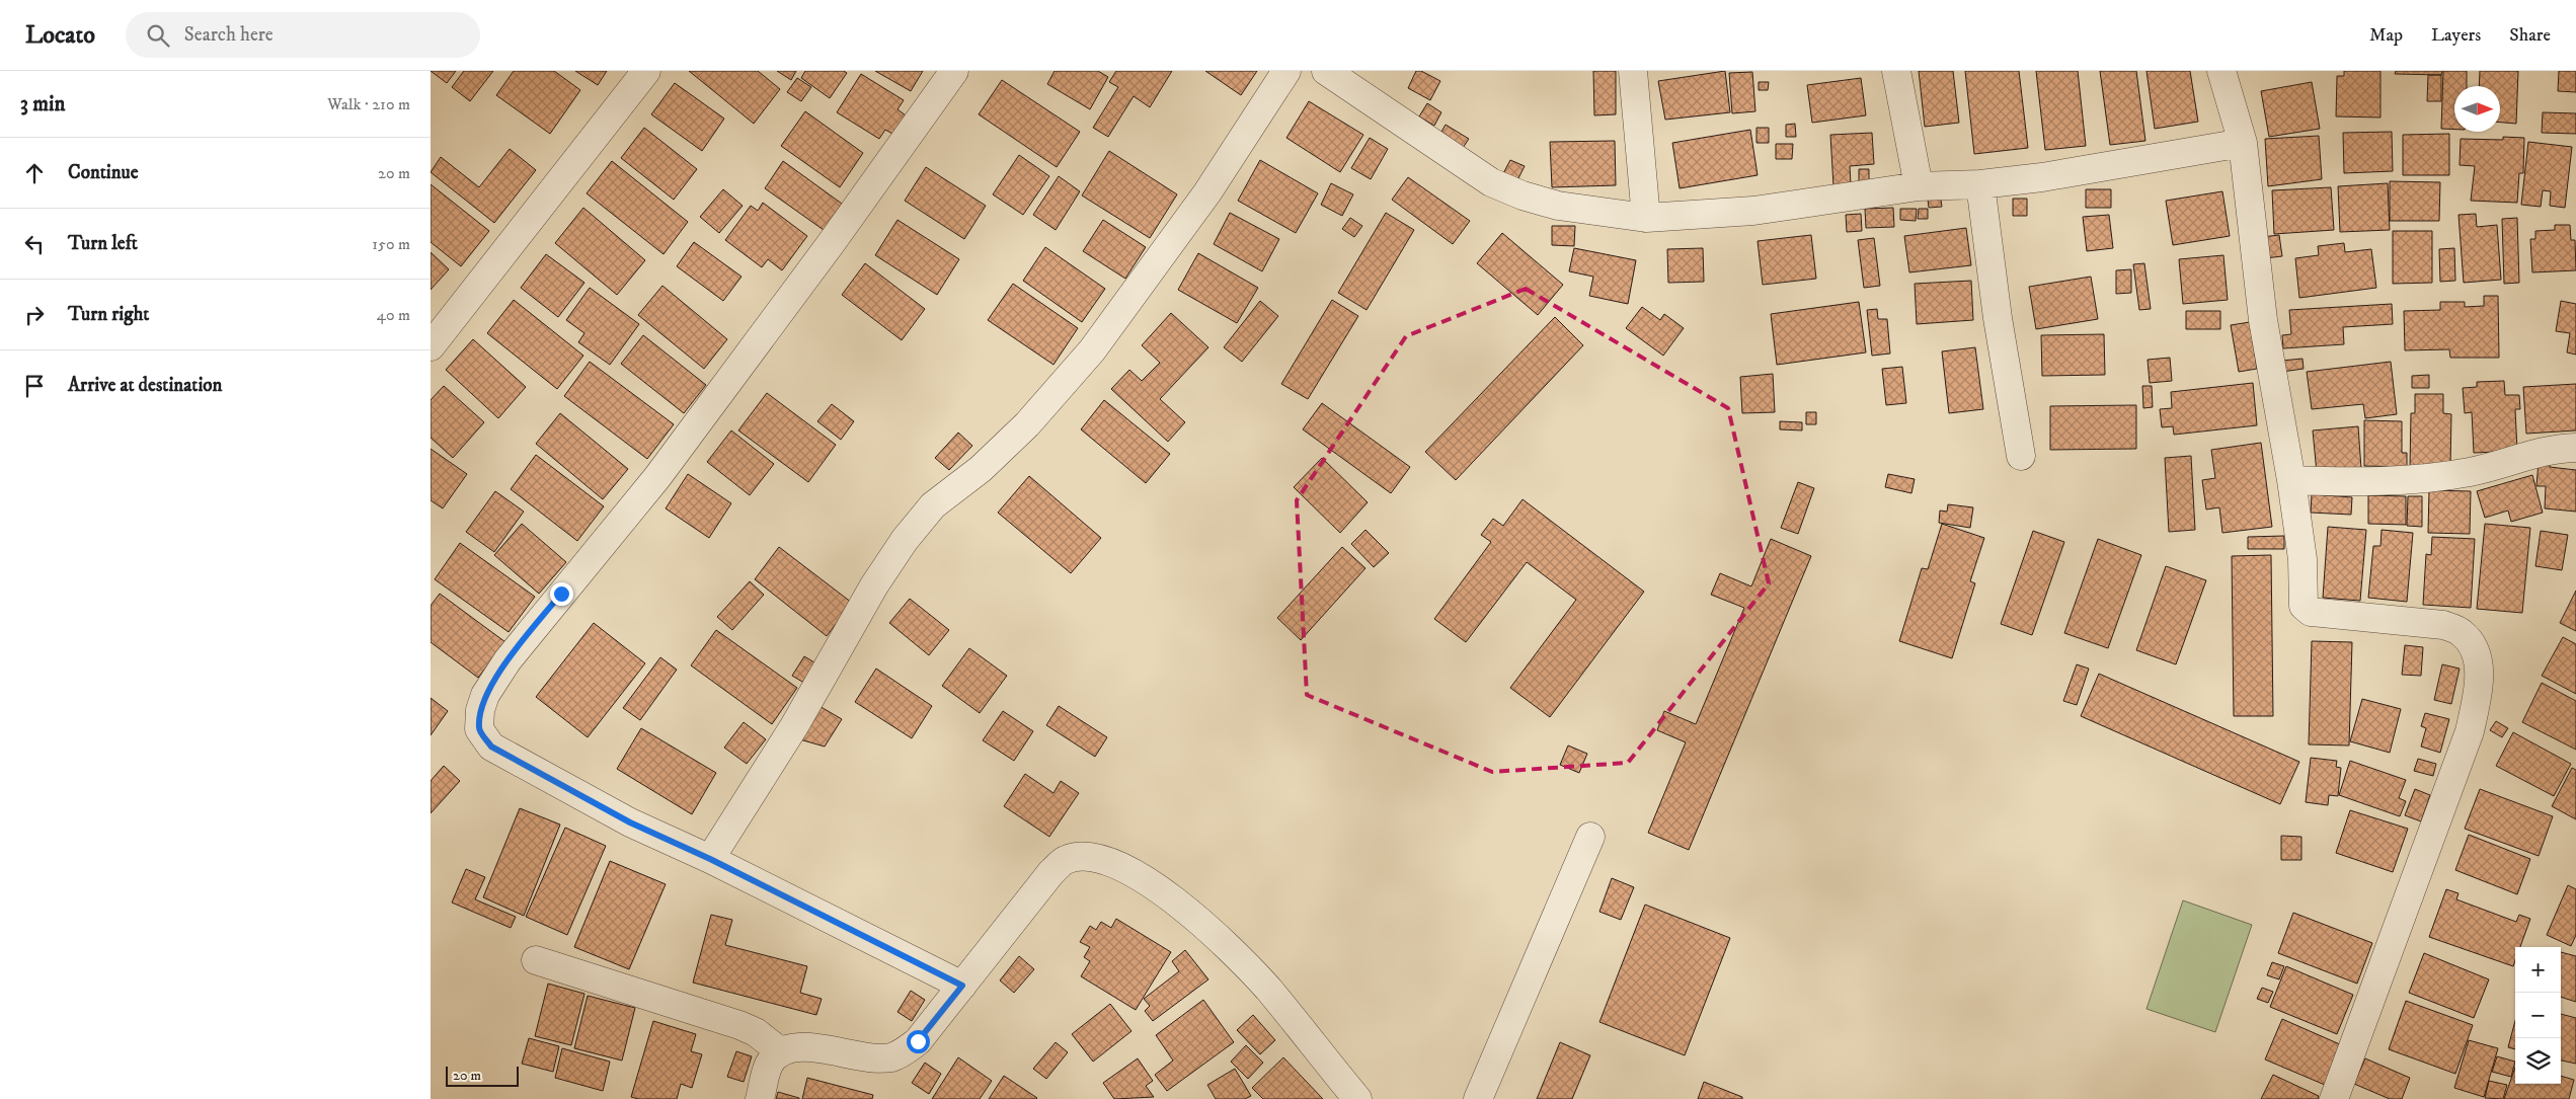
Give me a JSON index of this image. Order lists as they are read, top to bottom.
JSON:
{
  "scale_bar": "20 m",
  "north": "right",
  "page": {
    "header": "Locato",
    "search": "Search here",
    "nav": ["Map", "Layers", "Share"],
    "heading": ["3 min", "Walk · 210 m"],
    "list": [
      ["Continue", "20 m"],
      ["Turn left", "150 m"],
      ["Turn right", "40 m"],
      "Arrive at destination"
    ],
    "map_buttons": ["+", "−"],
    "scale": "20 m"
  }
}
